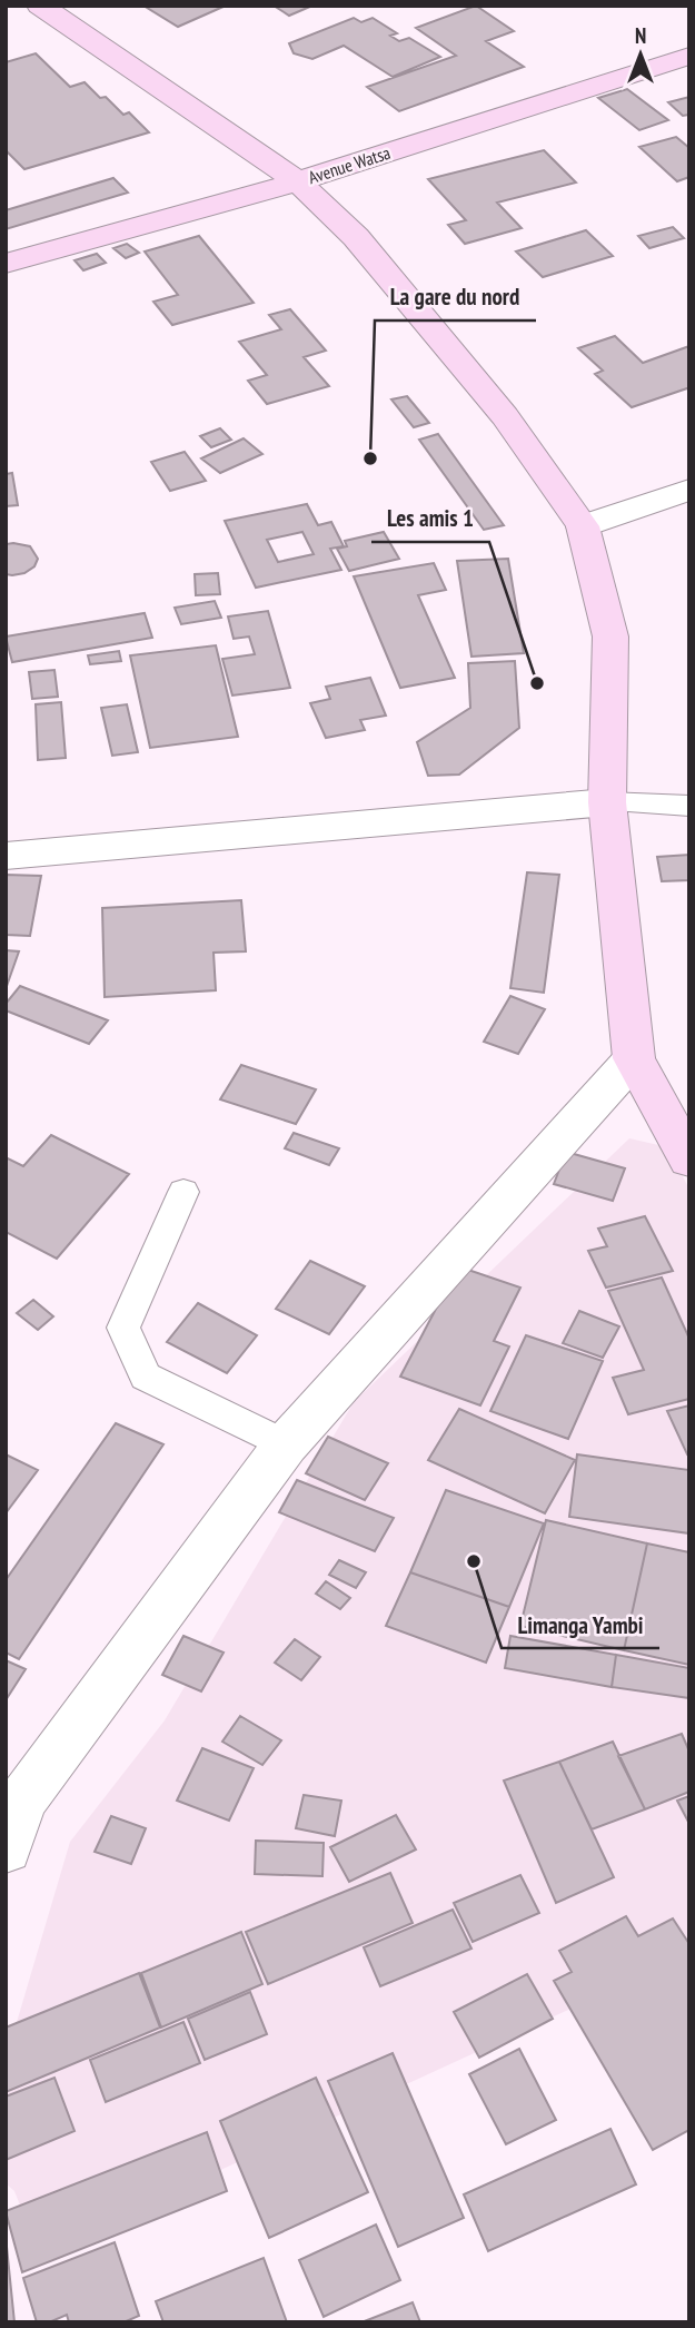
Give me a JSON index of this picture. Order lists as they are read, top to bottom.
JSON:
{
  "streets": {
    "street": ["Avenue Watsa"]
  },
  "places": ["La gare du nord", "Les amis 1", "Limanga Yambi"],
  "north": "top"
}
